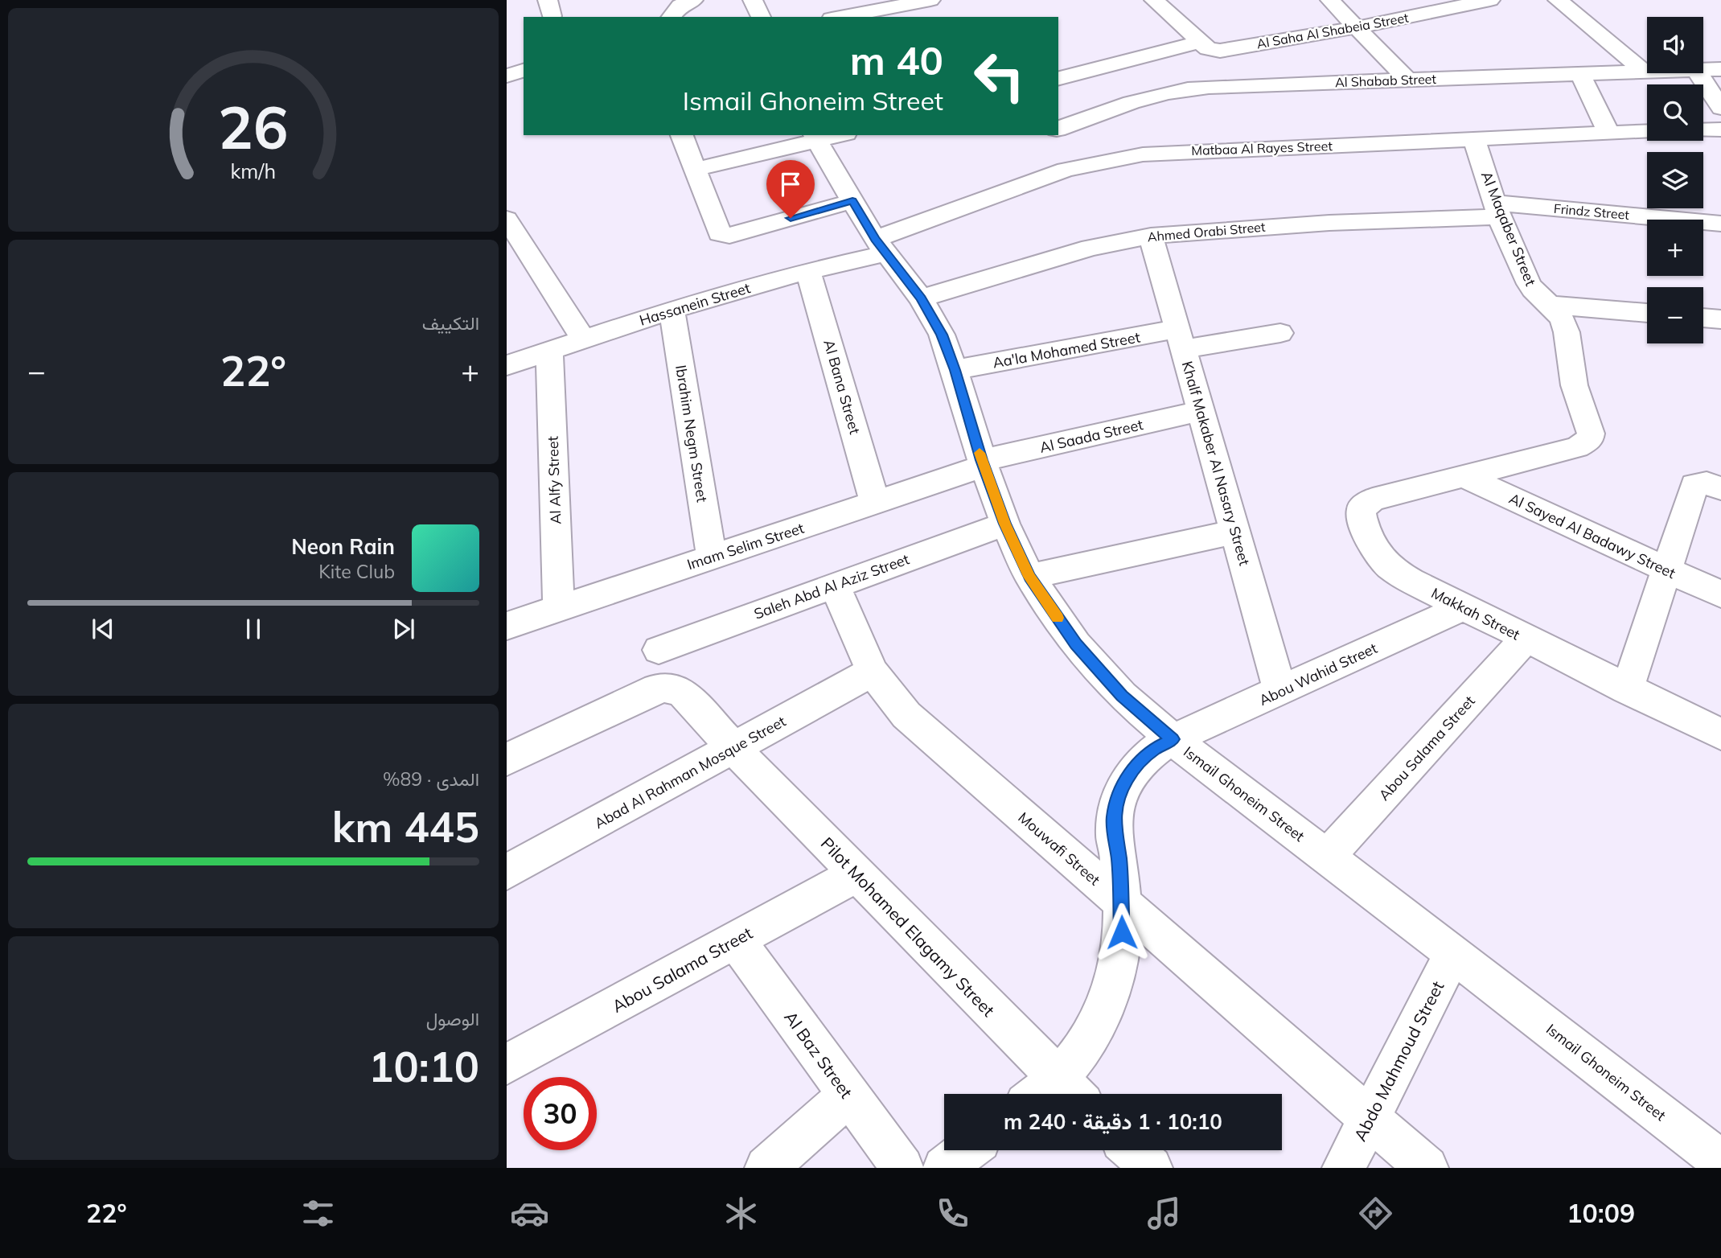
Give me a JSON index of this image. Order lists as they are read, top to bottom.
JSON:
{
  "streets": {
    "street": [
      "Al Saha Al Shabeia Street",
      "Al Shabab Street",
      "Matbaa Al Rayes Street",
      "Frindz Street",
      "Al Maqaber Street",
      "Ahmed Orabi Street",
      "Hassanein Street",
      "Aa'la Mohamed Street",
      "Al Bana Street",
      "Ibrahim Negm Street",
      "Al Saada Street",
      "Khalf Makaber Al Nasary Street",
      "Al Alfy Street",
      "Al Sayed Al Badawy Street",
      "Imam Selim Street",
      "Saleh Abd Al Aziz Street",
      "Makkah Street",
      "Abou Wahid Street",
      "Abou Salama Street",
      "Abad Al Rahman Mosque Street",
      "Ismail Ghoneim Street",
      "Mouwafi Street",
      "Pilot Mohamed Elagamy Street",
      "Al Baz Street",
      "Abdo Mahmoud Street"
    ]
  },
  "crossings": [
    ["Matbaa Al Rayes Street", "Al Maqaber Street"],
    ["Matbaa Al Rayes Street", "Hassanein Street"],
    ["Matbaa Al Rayes Street", "Ismail Ghoneim Street"],
    ["Frindz Street", "Al Maqaber Street"],
    ["Frindz Street", "Ahmed Orabi Street"],
    ["Al Maqaber Street", "Ahmed Orabi Street"],
    ["Al Maqaber Street", "Al Sayed Al Badawy Street"],
    ["Al Maqaber Street", "Makkah Street"],
    ["Ahmed Orabi Street", "Khalf Makaber Al Nasary Street"],
    ["Ahmed Orabi Street", "Ismail Ghoneim Street"],
    ["Hassanein Street", "Al Bana Street"],
    ["Hassanein Street", "Ibrahim Negm Street"],
    ["Hassanein Street", "Al Alfy Street"],
    ["Hassanein Street", "Ismail Ghoneim Street"],
    ["Aa'la Mohamed Street", "Khalf Makaber Al Nasary Street"],
    ["Aa'la Mohamed Street", "Ismail Ghoneim Street"],
    ["Al Bana Street", "Imam Selim Street"],
    ["Ibrahim Negm Street", "Imam Selim Street"],
    ["Al Saada Street", "Khalf Makaber Al Nasary Street"],
    ["Al Saada Street", "Imam Selim Street"],
    ["Al Saada Street", "Ismail Ghoneim Street"],
    ["Khalf Makaber Al Nasary Street", "Abou Wahid Street"],
    ["Al Alfy Street", "Imam Selim Street"],
    ["Al Sayed Al Badawy Street", "Makkah Street"],
    ["Imam Selim Street", "Ismail Ghoneim Street"],
    ["Saleh Abd Al Aziz Street", "Ismail Ghoneim Street"],
    ["Saleh Abd Al Aziz Street", "Mouwafi Street"],
    ["Makkah Street", "Abou Wahid Street"],
    ["Makkah Street", "Abou Salama Street"],
    ["Abou Wahid Street", "Ismail Ghoneim Street"],
    ["Abou Wahid Street", "Mouwafi Street"],
    ["Abou Wahid Street", "Pilot Mohamed Elagamy Street"],
    ["Abou Salama Street", "Ismail Ghoneim Street"],
    ["Abou Salama Street", "Pilot Mohamed Elagamy Street"],
    ["Abou Salama Street", "Al Baz Street"],
    ["Abad Al Rahman Mosque Street", "Mouwafi Street"],
    ["Abad Al Rahman Mosque Street", "Pilot Mohamed Elagamy Street"],
    ["Ismail Ghoneim Street", "Abdo Mahmoud Street"],
    ["Mouwafi Street", "Abdo Mahmoud Street"]
  ],
  "page": {
    "map_buttons": ["+", "−"],
    "turn": ["40 m", "Ismail Ghoneim Street"],
    "tile": [
      "التكييف",
      ["المدى · 89%", "445 km"],
      ["الوصول", "10:10"]
    ],
    "heat": ["−", "22°", "+"],
    "song": ["Neon Rain", "Kite Club"],
    "limit": "30",
    "trip": "10:10 · 1 دقيقة · 240 m",
    "tabs": ["10:09", "22°"],
    "gauge": ["26", "km/h"]
  }
}
